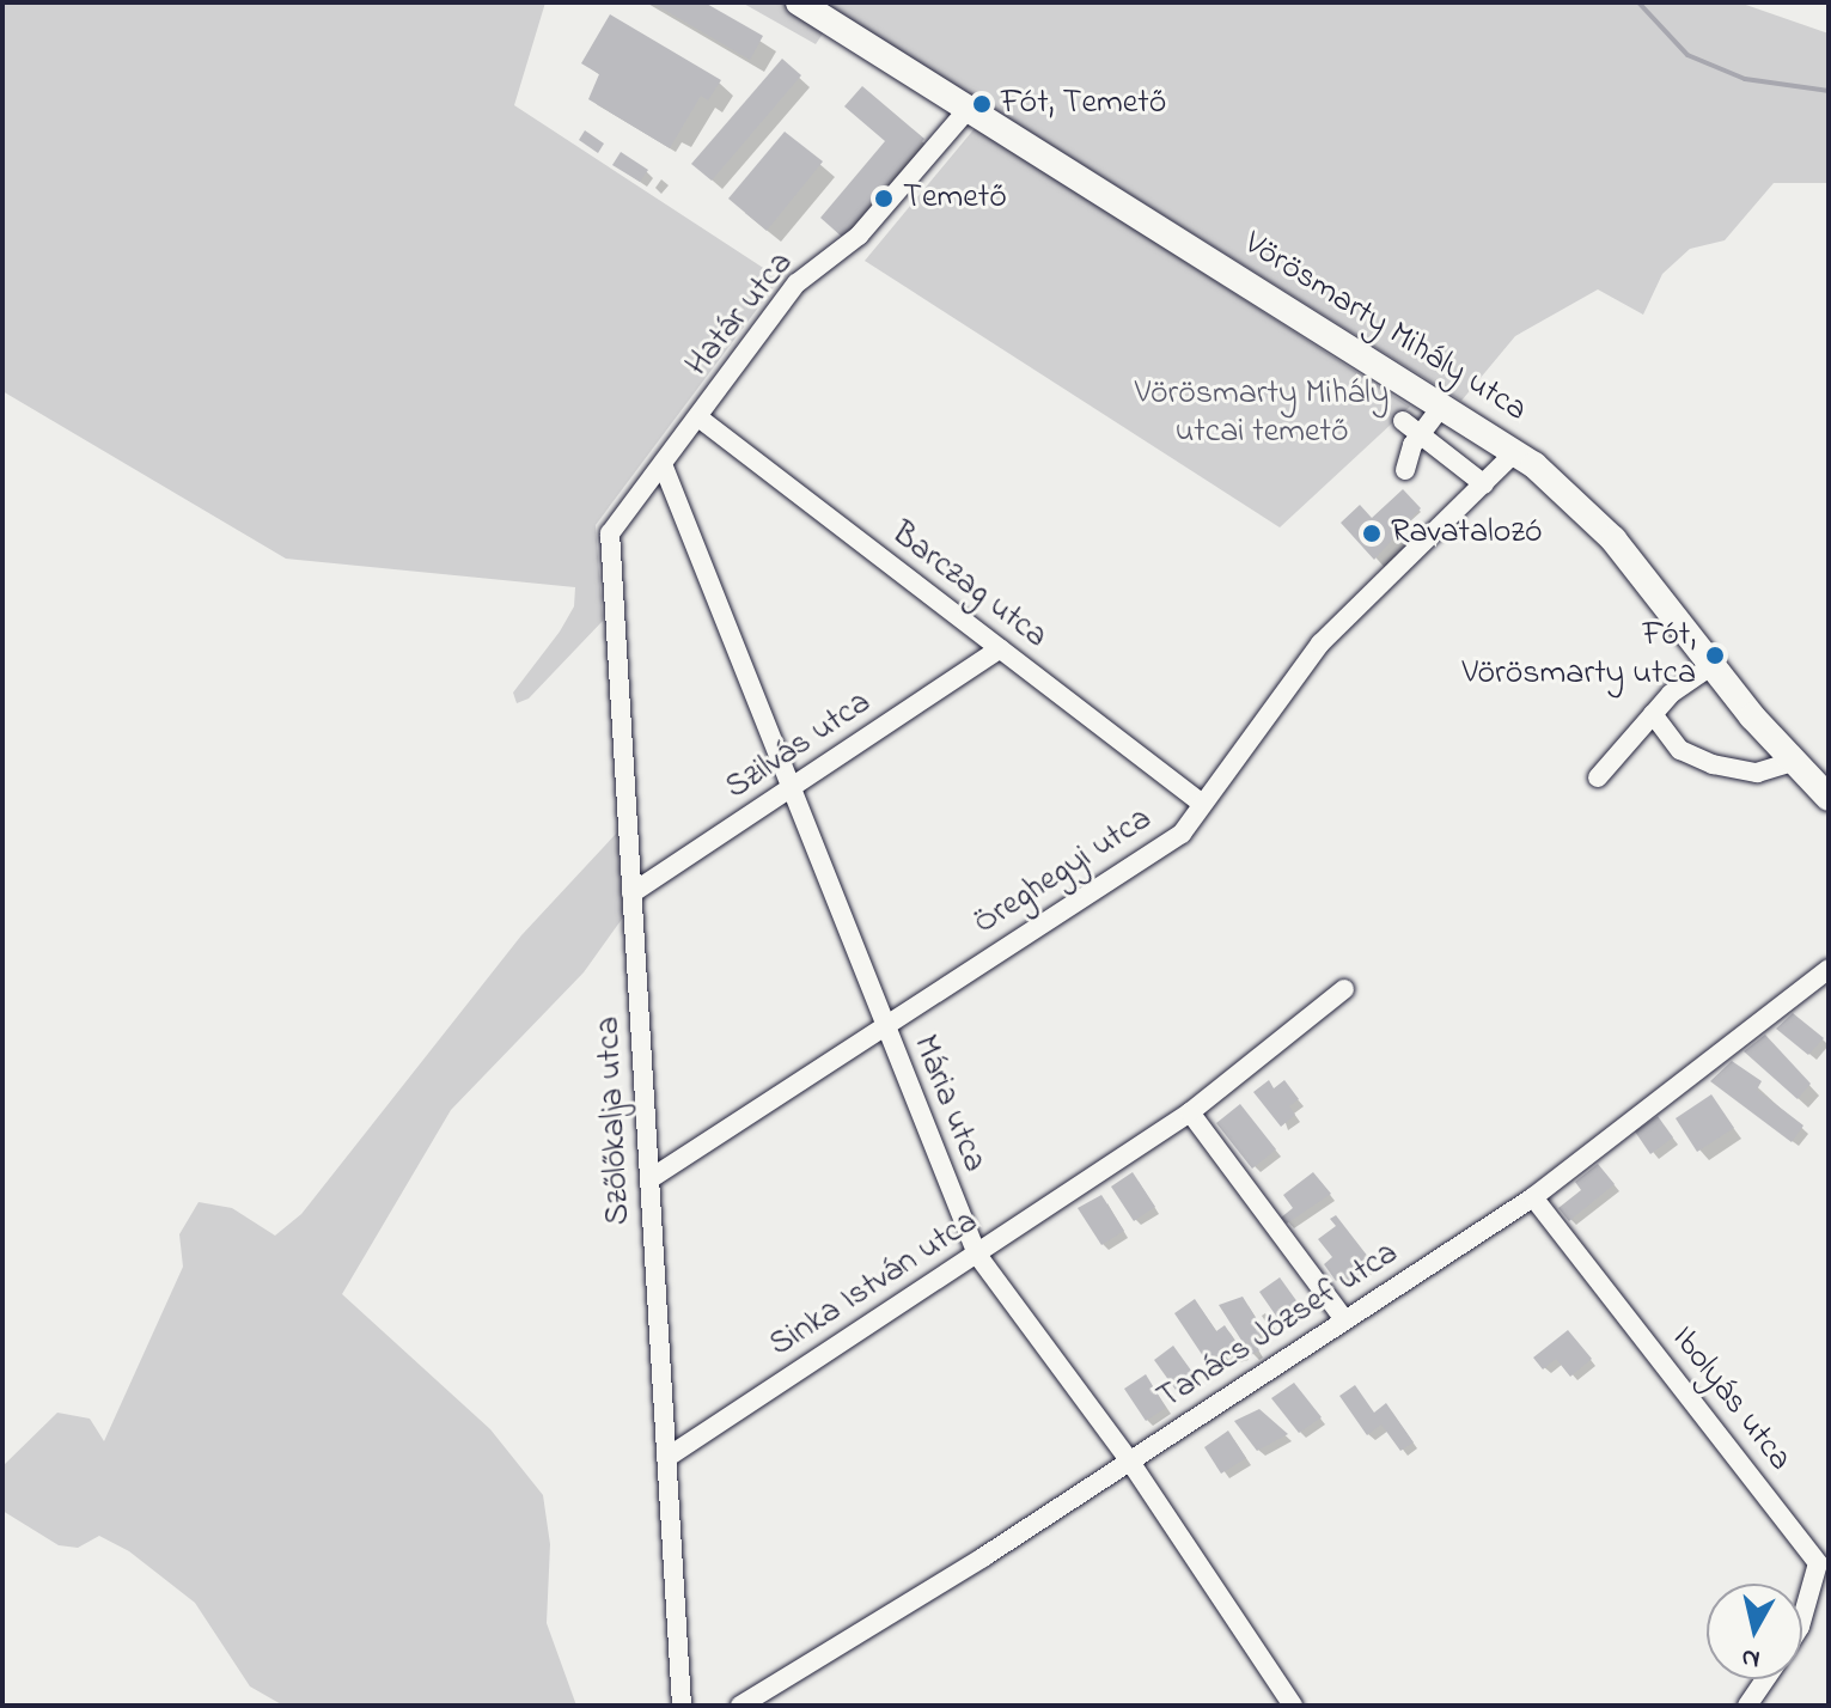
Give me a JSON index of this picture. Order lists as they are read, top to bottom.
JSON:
{
  "streets": {
    "main road": ["Vörösmarty Mihály utca"],
    "street": [
      "Határ utca",
      "Barczag utca",
      "Szilvás utca",
      "Öreghegyi utca",
      "Mária utca",
      "Szőlőkalja utca",
      "Sinka István utca",
      "Tanács József utca",
      "Ibolyás utca"
    ]
  },
  "crossings": [
    ["Határ utca", "Vörösmarty Mihály utca"],
    ["Határ utca", "Barczag utca"],
    ["Határ utca", "Mária utca"],
    ["Határ utca", "Szőlőkalja utca"],
    ["Vörösmarty Mihály utca", "Öreghegyi utca"],
    ["Barczag utca", "Szilvás utca"],
    ["Barczag utca", "Öreghegyi utca"],
    ["Szilvás utca", "Mária utca"],
    ["Szilvás utca", "Szőlőkalja utca"],
    ["Öreghegyi utca", "Mária utca"],
    ["Öreghegyi utca", "Szőlőkalja utca"],
    ["Mária utca", "Sinka István utca"],
    ["Mária utca", "Tanács József utca"],
    ["Szőlőkalja utca", "Sinka István utca"],
    ["Tanács József utca", "Ibolyás utca"]
  ],
  "parks": ["Vörösmarty Mihály utcai temető"],
  "places": [
    "Fót, Temető",
    "Temető",
    "Ravatalozó",
    "Fót, Vörösmarty utca"
  ],
  "north": "bottom"
}
